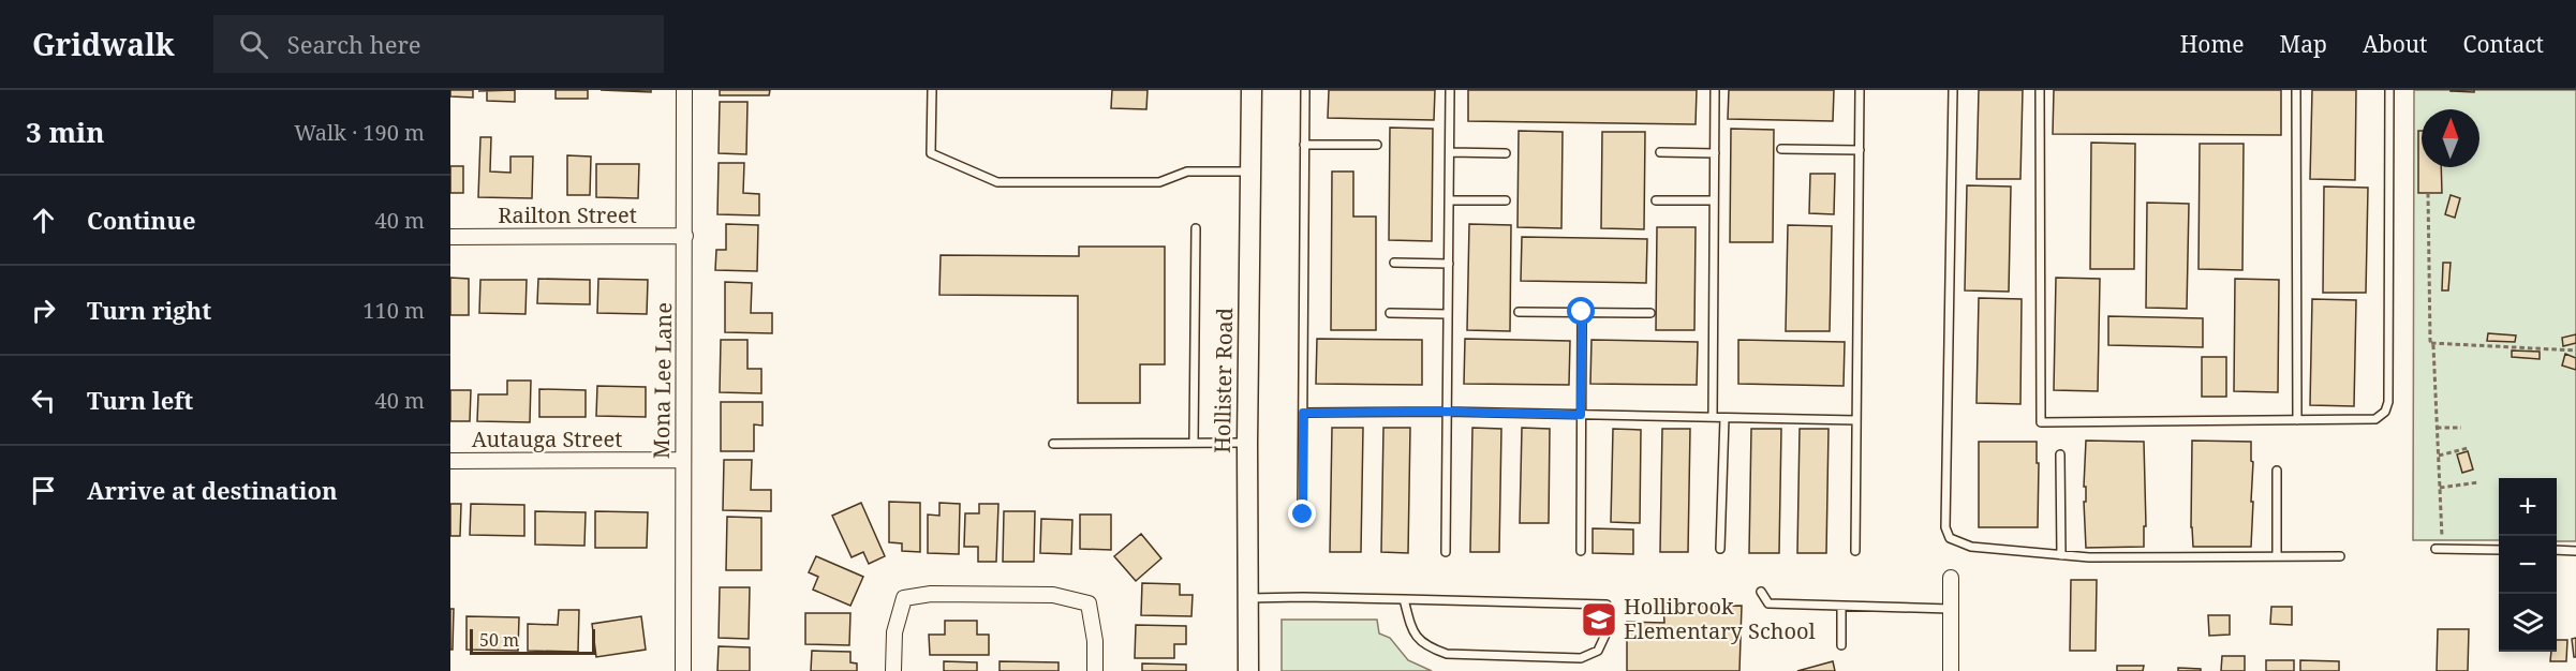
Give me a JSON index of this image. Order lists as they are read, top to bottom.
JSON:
{
  "streets": {
    "street": [
      "Railton Street",
      "Mona Lee Lane",
      "Hollister Road",
      "Autauga Street"
    ]
  },
  "crossings": [
    ["Railton Street", "Mona Lee Lane"],
    ["Mona Lee Lane", "Autauga Street"]
  ],
  "places": {
    "school or university": ["Hollibrook Elementary School"]
  },
  "scale_bar": "50 m",
  "north": "top",
  "page": {
    "header": "Gridwalk",
    "search": "Search here",
    "nav": [
      "Home",
      "Map",
      "About",
      "Contact"
    ],
    "heading": ["3 min", "Walk · 190 m"],
    "list": [
      ["Continue", "40 m"],
      ["Turn right", "110 m"],
      ["Turn left", "40 m"],
      "Arrive at destination"
    ],
    "map_buttons": ["+", "−"],
    "scale": "50 m"
  }
}
